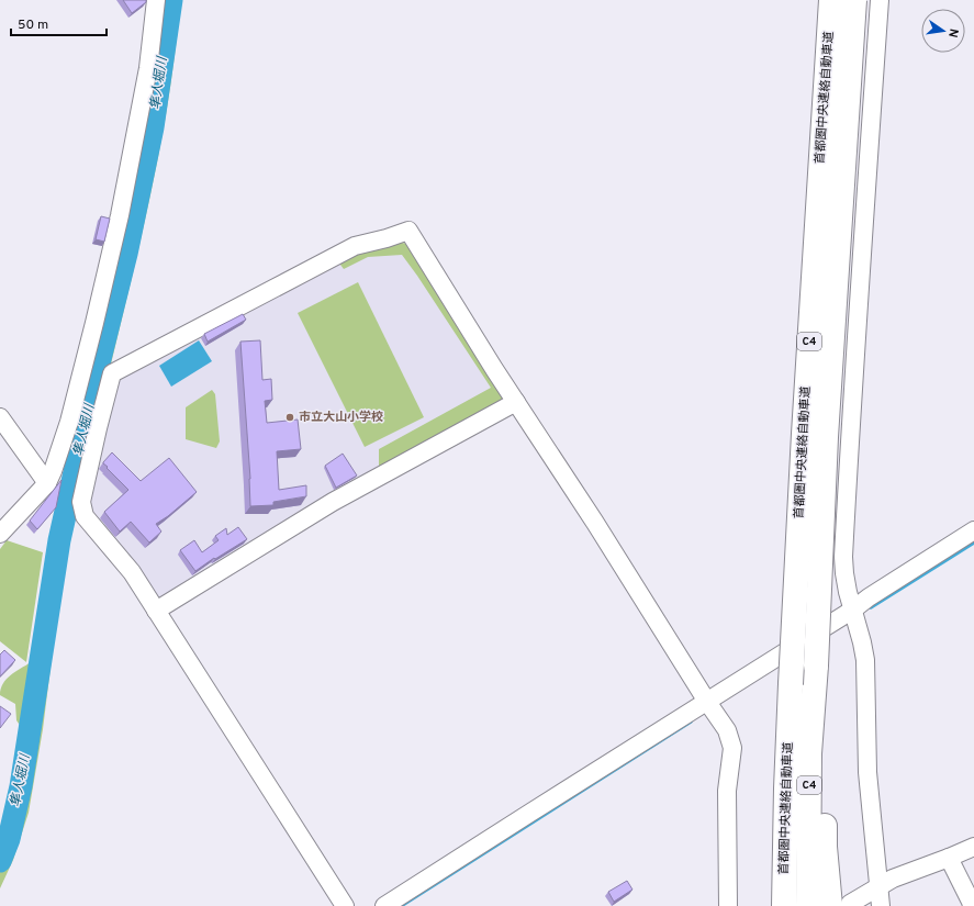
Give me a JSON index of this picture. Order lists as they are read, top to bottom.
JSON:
{
  "streets": {
    "highway": ["首都圏中央連絡自動車道", "C4"]
  },
  "water": ["隼人堀川"],
  "places": ["市立大山小学校"],
  "scale_bar": "50 m",
  "north": "right"
}
